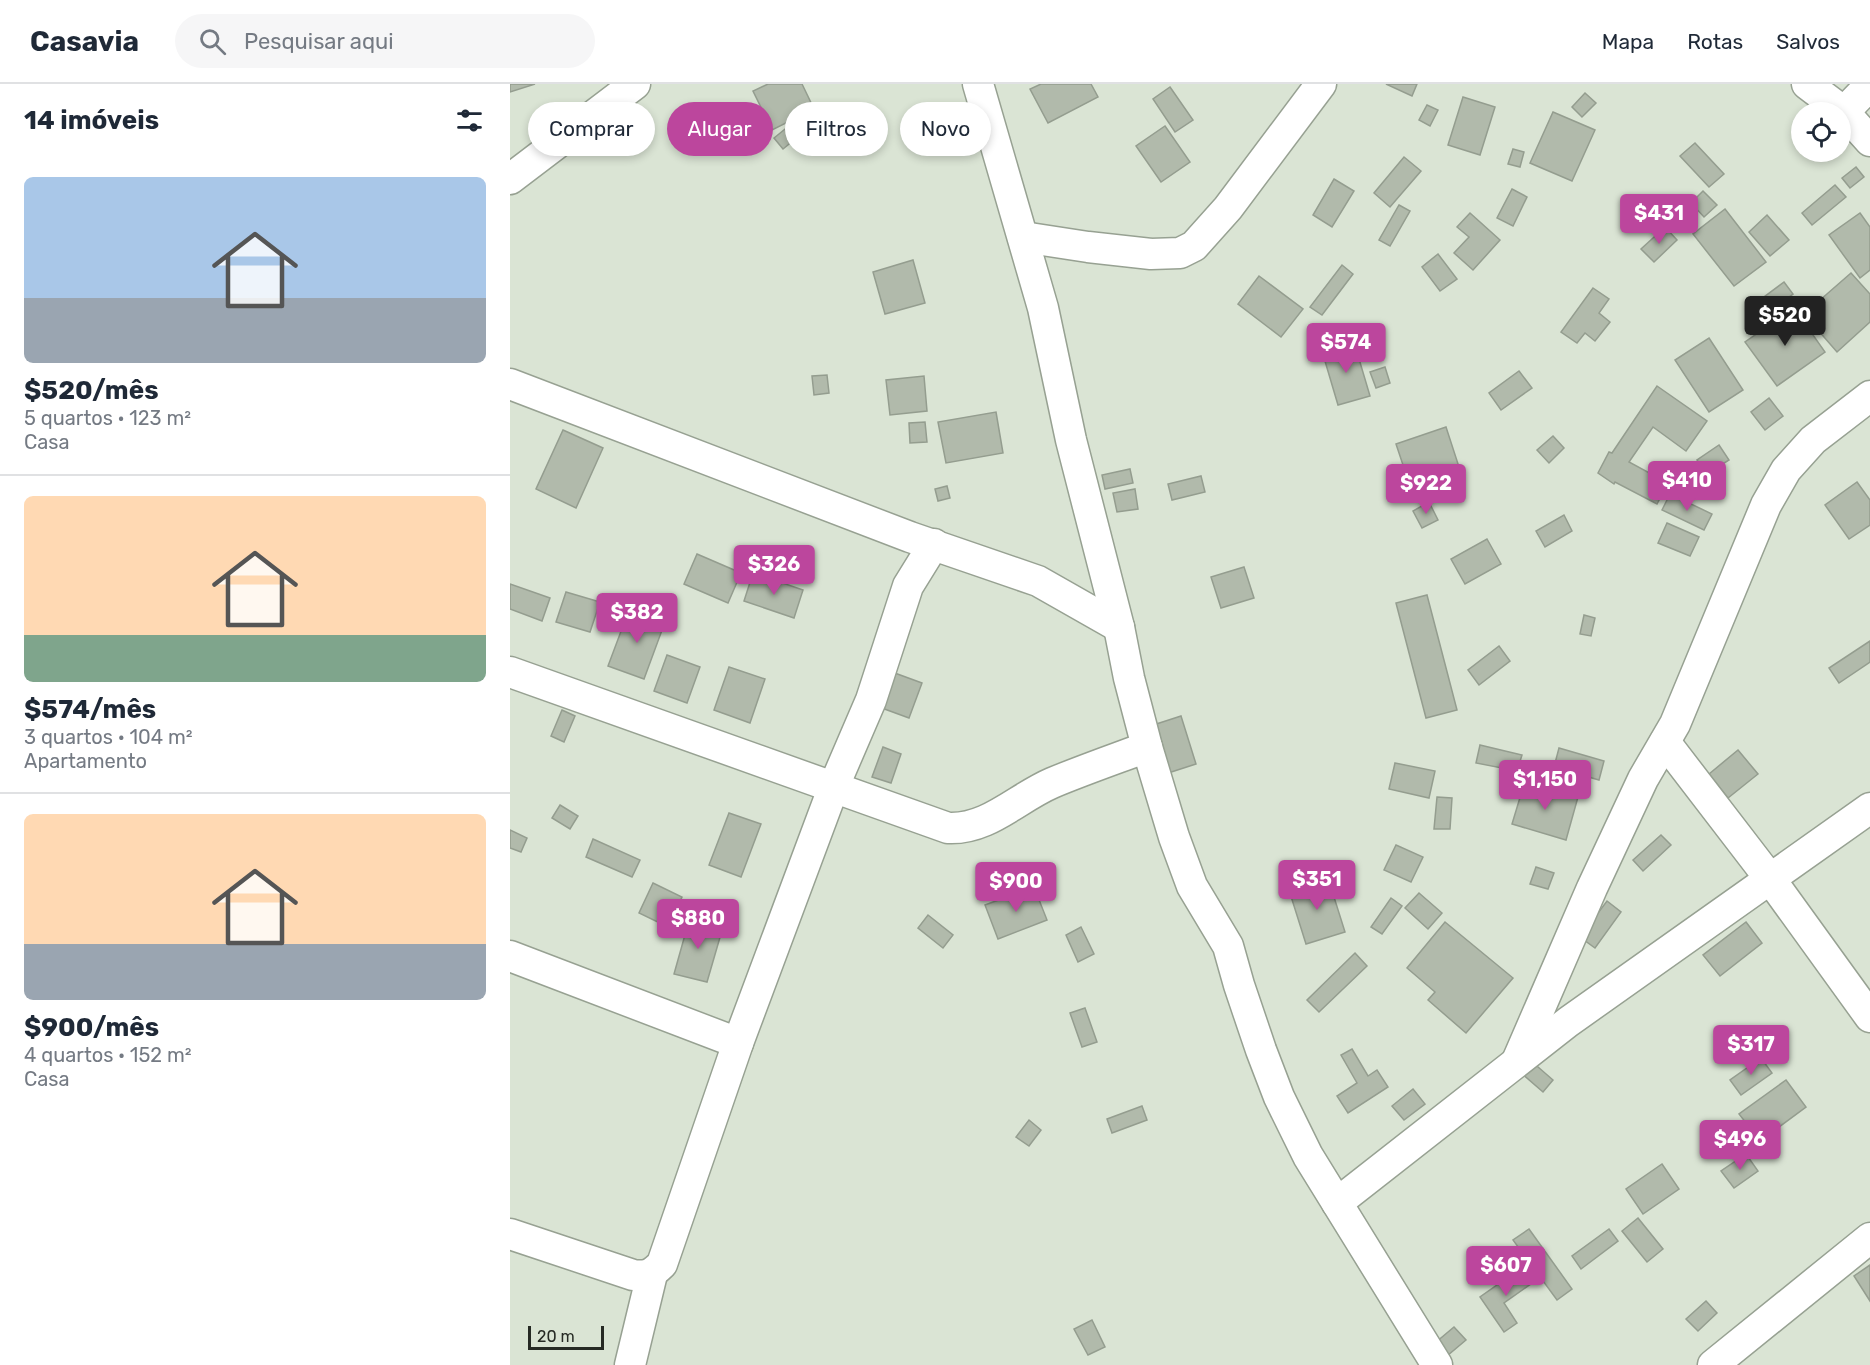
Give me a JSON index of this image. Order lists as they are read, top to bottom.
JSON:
{
  "scale_bar": "20 m",
  "page": {
    "header": "Casavia",
    "search": "Pesquisar aqui",
    "nav": ["Mapa", "Rotas", "Salvos"],
    "heading": "14 imóveis",
    "chip": [
      "Comprar",
      "Alugar",
      "Filtros",
      "Novo"
    ],
    "list": [
      {
        "name": "$520/mês",
        "note": "5 quartos · 123 m² · Casa"
      },
      {
        "name": "$574/mês",
        "note": "3 quartos · 104 m² · Apartamento"
      },
      {
        "name": "$900/mês",
        "note": "4 quartos · 152 m² · Casa"
      }
    ],
    "price": [
      "$431",
      "$520",
      "$574",
      "$410",
      "$922",
      "$326",
      "$382",
      "$1,150",
      "$351",
      "$900",
      "$880",
      "$317",
      "$496",
      "$607"
    ],
    "scale": "20 m"
  }
}
